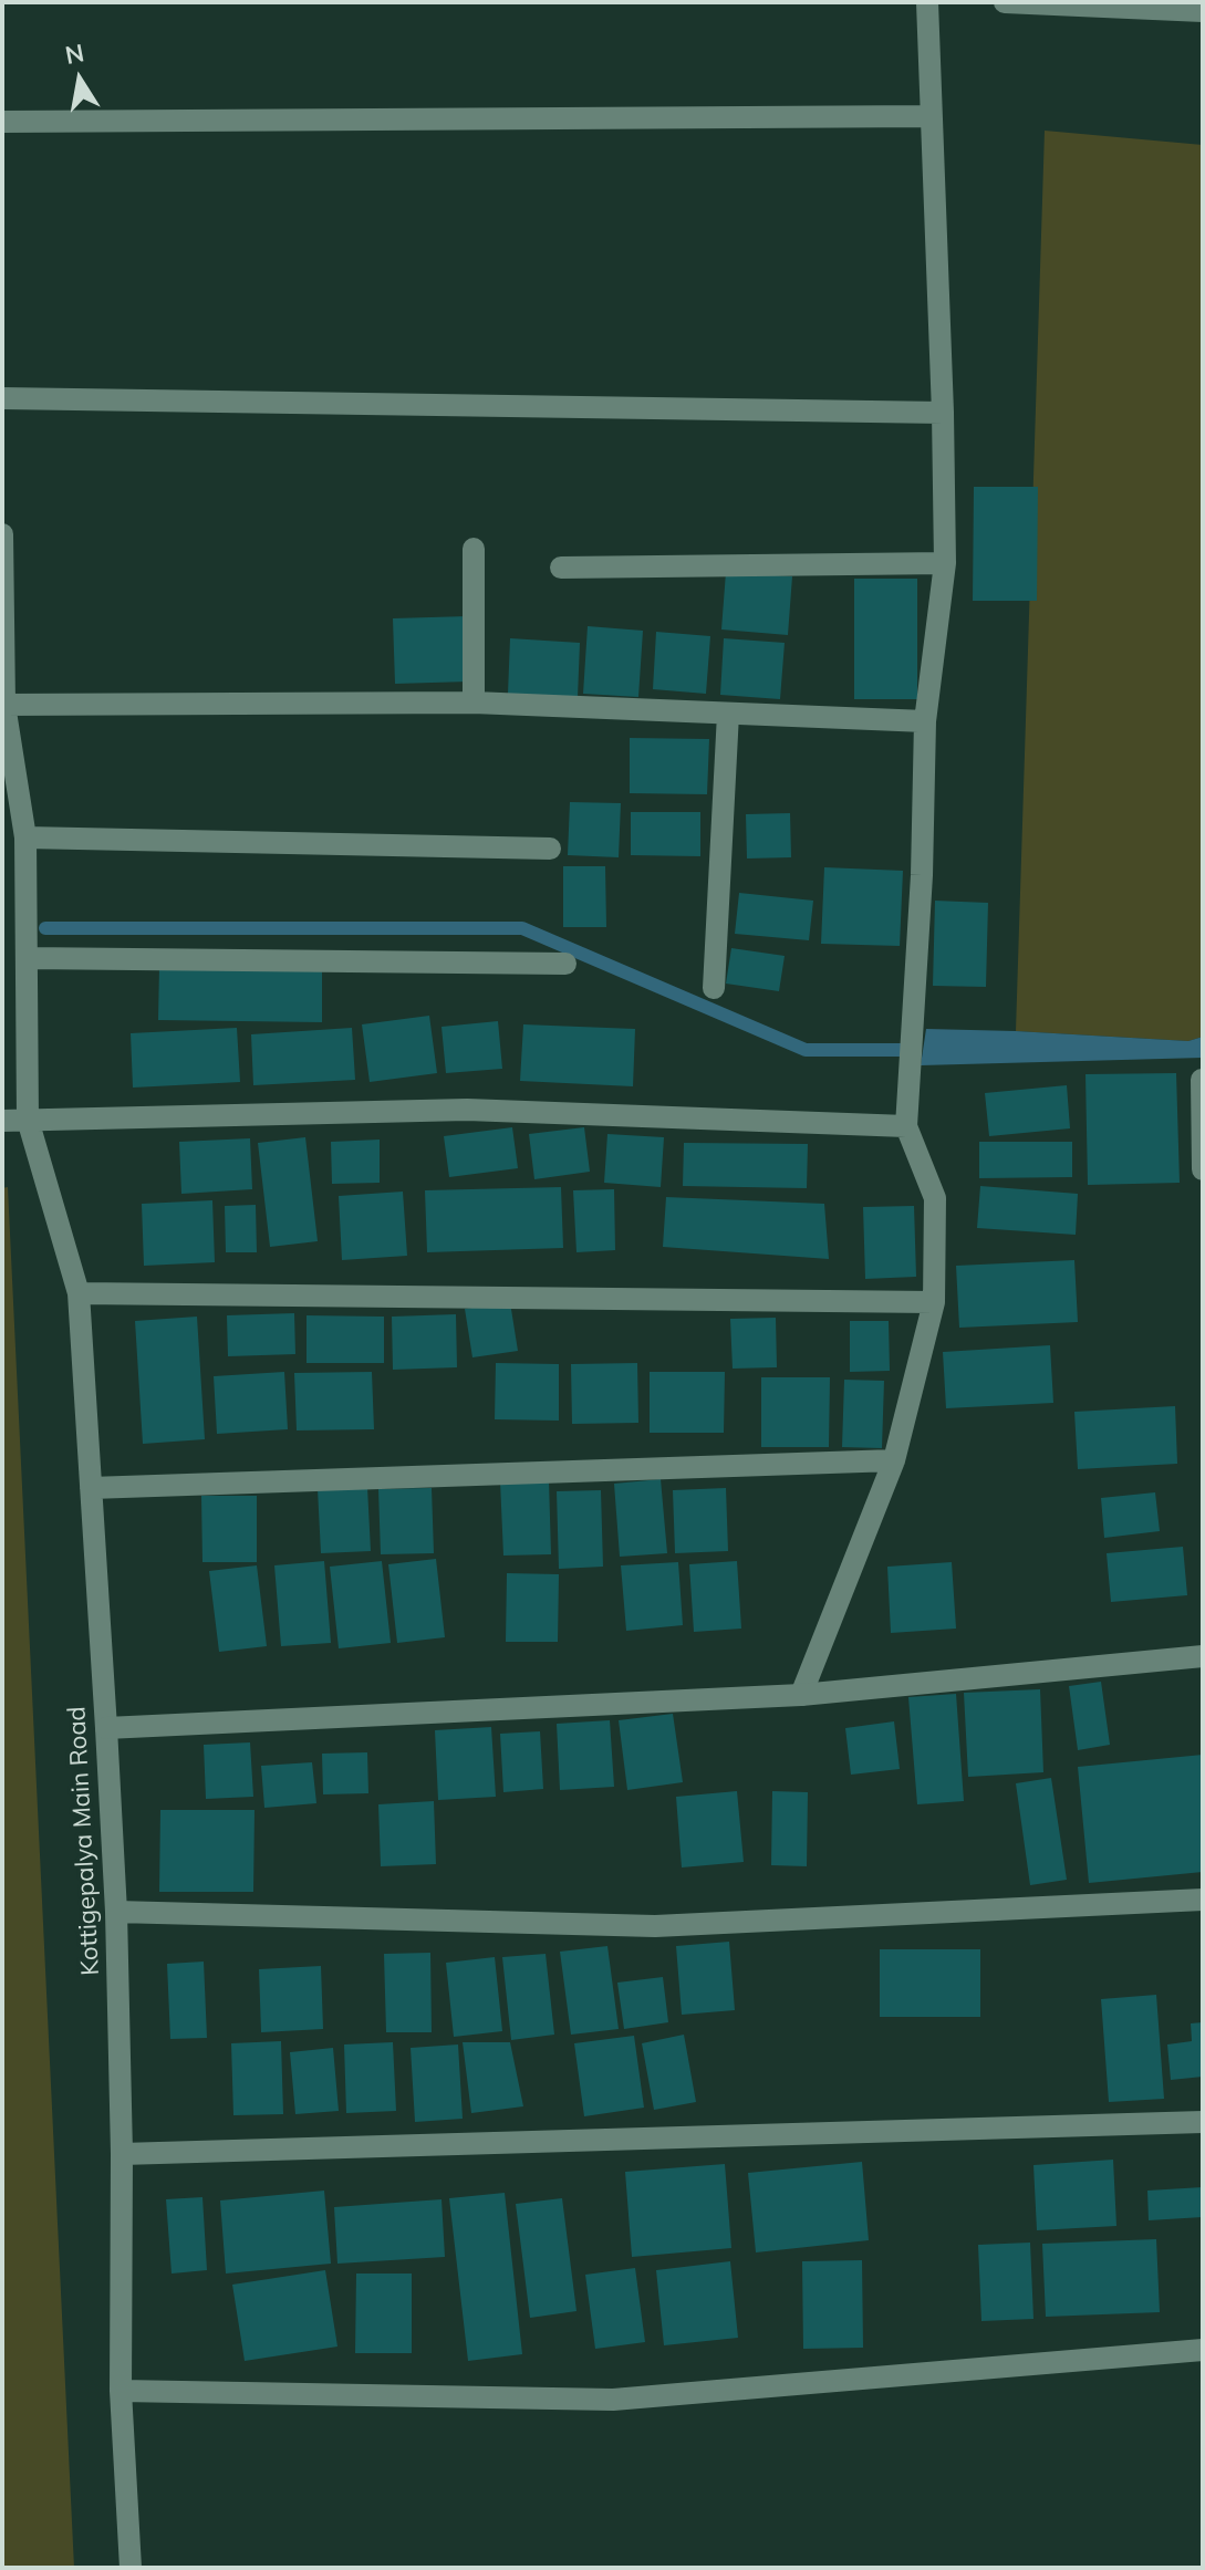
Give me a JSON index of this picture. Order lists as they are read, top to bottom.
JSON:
{
  "streets": {
    "street": ["Kottigepalya Main Road"]
  },
  "north": "top"
}
